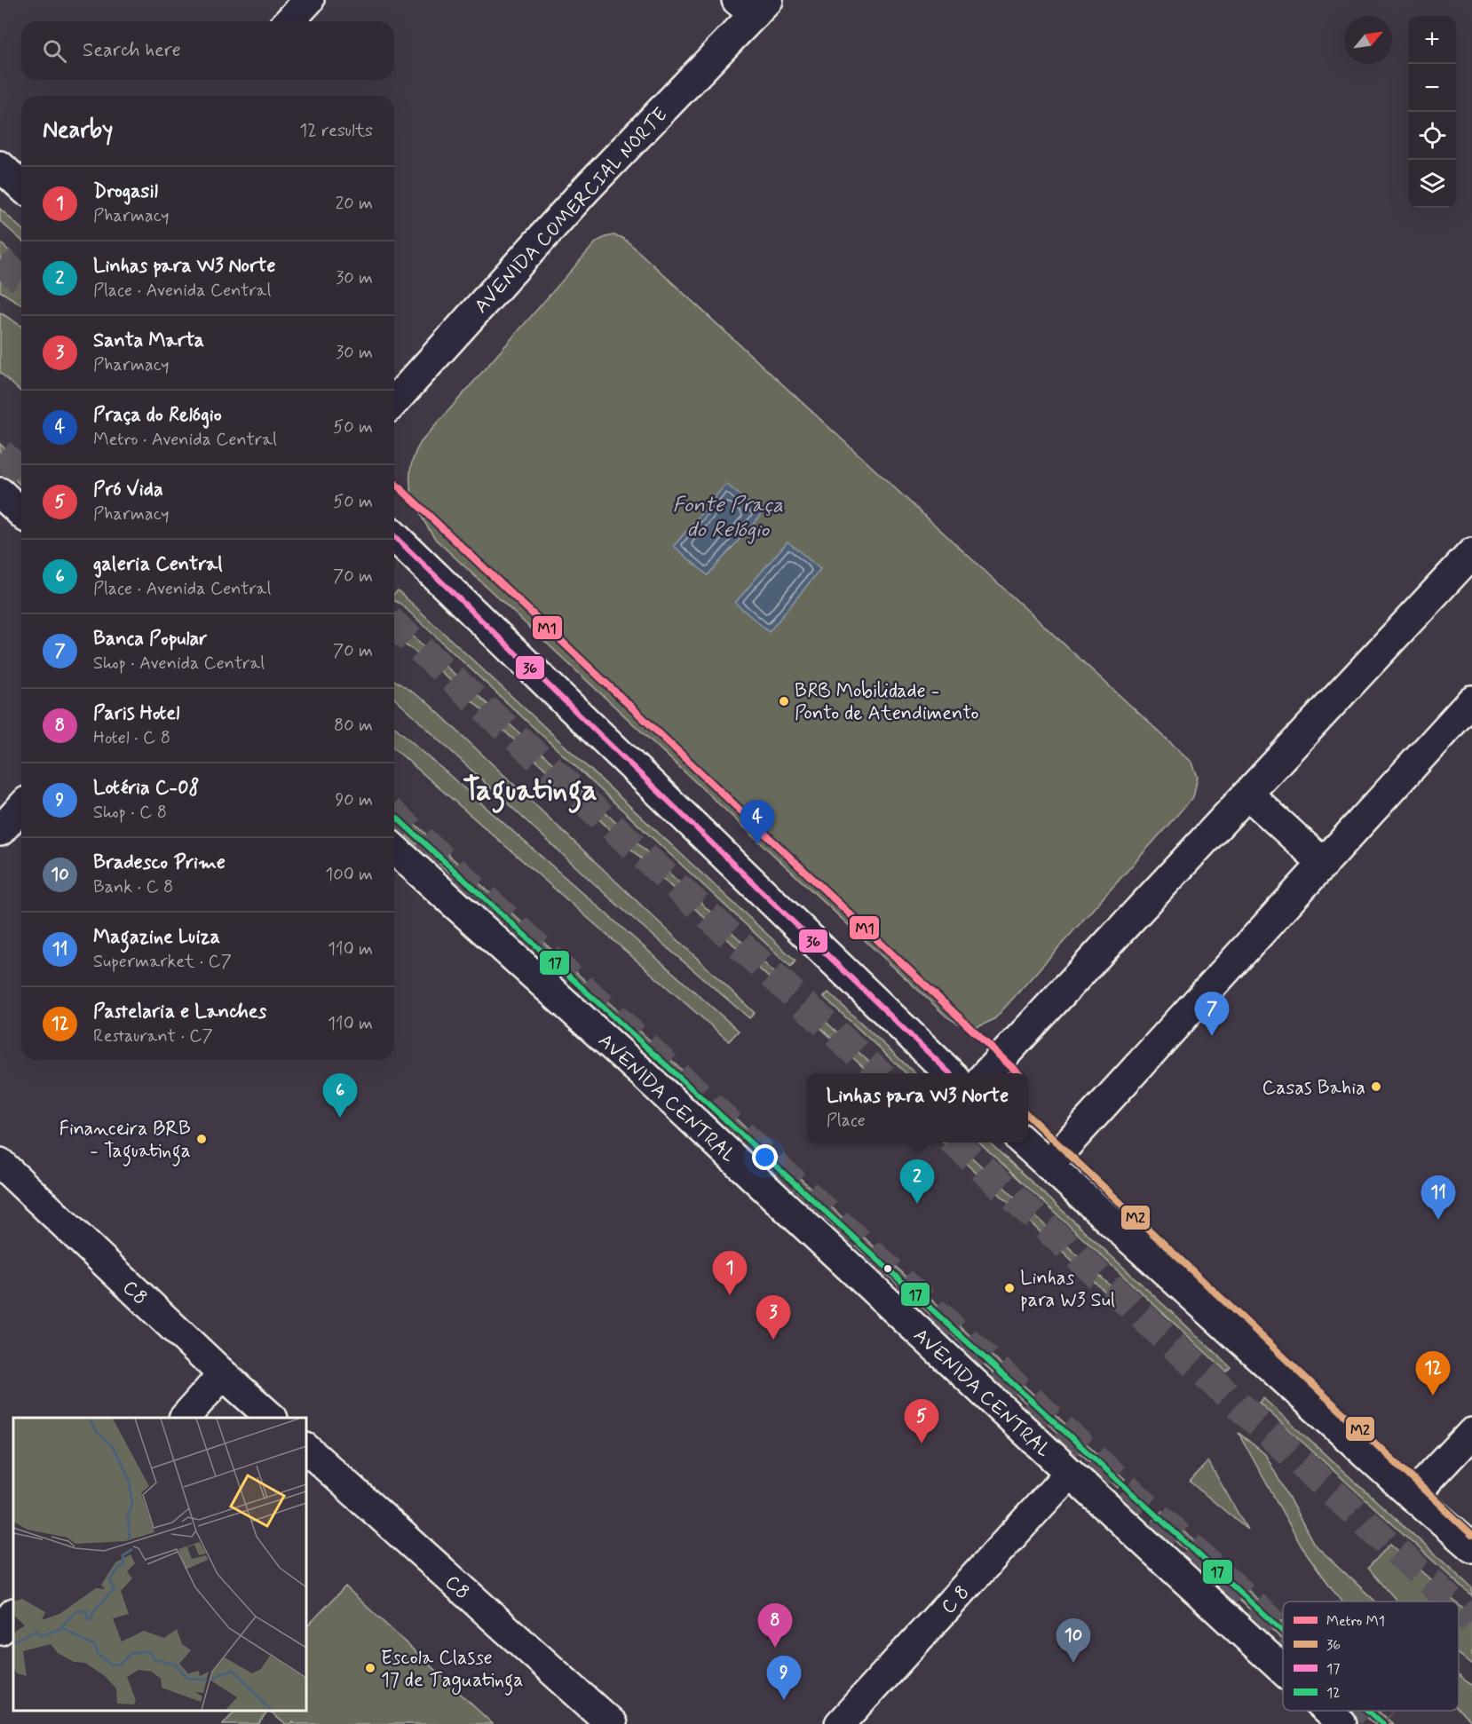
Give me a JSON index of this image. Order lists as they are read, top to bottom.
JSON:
{
  "streets": {
    "main road": [
      "AVENIDA COMERCIAL NORTE",
      "AVENIDA CENTRAL",
      "C8",
      "C 8"
    ]
  },
  "crossings": [
    ["AVENIDA CENTRAL", "C 8"]
  ],
  "districts": ["Taguatinga"],
  "water": ["Fonte Praça do Relógio"],
  "places": [
    "BRB Mobilidade - Ponto de Atendimento",
    "Casas Bahia",
    "Financeira BRB - Taguatinga",
    "Linhas para W3 Sul",
    "Escola Classe 17 de Taguatinga"
  ],
  "lines": [
    "metro line M1",
    "transit line 36",
    "transit line 17",
    "transit line M2"
  ],
  "legend": [
    "Metro M1",
    "36",
    "17",
    "12"
  ],
  "north": "top right",
  "page": {
    "map_buttons": ["+", "−"],
    "search": "Search here",
    "heading": ["Nearby", "12 results"],
    "list": [
      {
        "mark": "1",
        "name": "Drogasil",
        "note": "Pharmacy",
        "value": "20 m"
      },
      {
        "mark": "2",
        "name": "Linhas para W3 Norte",
        "note": "Place · Avenida Central",
        "value": "30 m"
      },
      {
        "mark": "3",
        "name": "Santa Marta",
        "note": "Pharmacy",
        "value": "30 m"
      },
      {
        "mark": "4",
        "name": "Praça do Relógio",
        "note": "Metro · Avenida Central",
        "value": "50 m"
      },
      {
        "mark": "5",
        "name": "Pró Vida",
        "note": "Pharmacy",
        "value": "50 m"
      },
      {
        "mark": "6",
        "name": "galeria Central",
        "note": "Place · Avenida Central",
        "value": "70 m"
      },
      {
        "mark": "7",
        "name": "Banca Popular",
        "note": "Shop · Avenida Central",
        "value": "70 m"
      },
      {
        "mark": "8",
        "name": "Paris Hotel",
        "note": "Hotel · C 8",
        "value": "80 m"
      },
      {
        "mark": "9",
        "name": "Lotéria C-08",
        "note": "Shop · C 8",
        "value": "90 m"
      },
      {
        "mark": "10",
        "name": "Bradesco Prime",
        "note": "Bank · C 8",
        "value": "100 m"
      },
      {
        "mark": "11",
        "name": "Magazine Luiza",
        "note": "Supermarket · C7",
        "value": "110 m"
      },
      {
        "mark": "12",
        "name": "Pastelaria e Lanches",
        "note": "Restaurant · C7",
        "value": "110 m"
      }
    ],
    "pins": [
      "4",
      "7",
      "6",
      "2",
      "11",
      "1",
      "3",
      "12",
      "5",
      "8",
      "10",
      "9"
    ],
    "popup": ["Linhas para W3 Norte", "Place"]
  }
}
